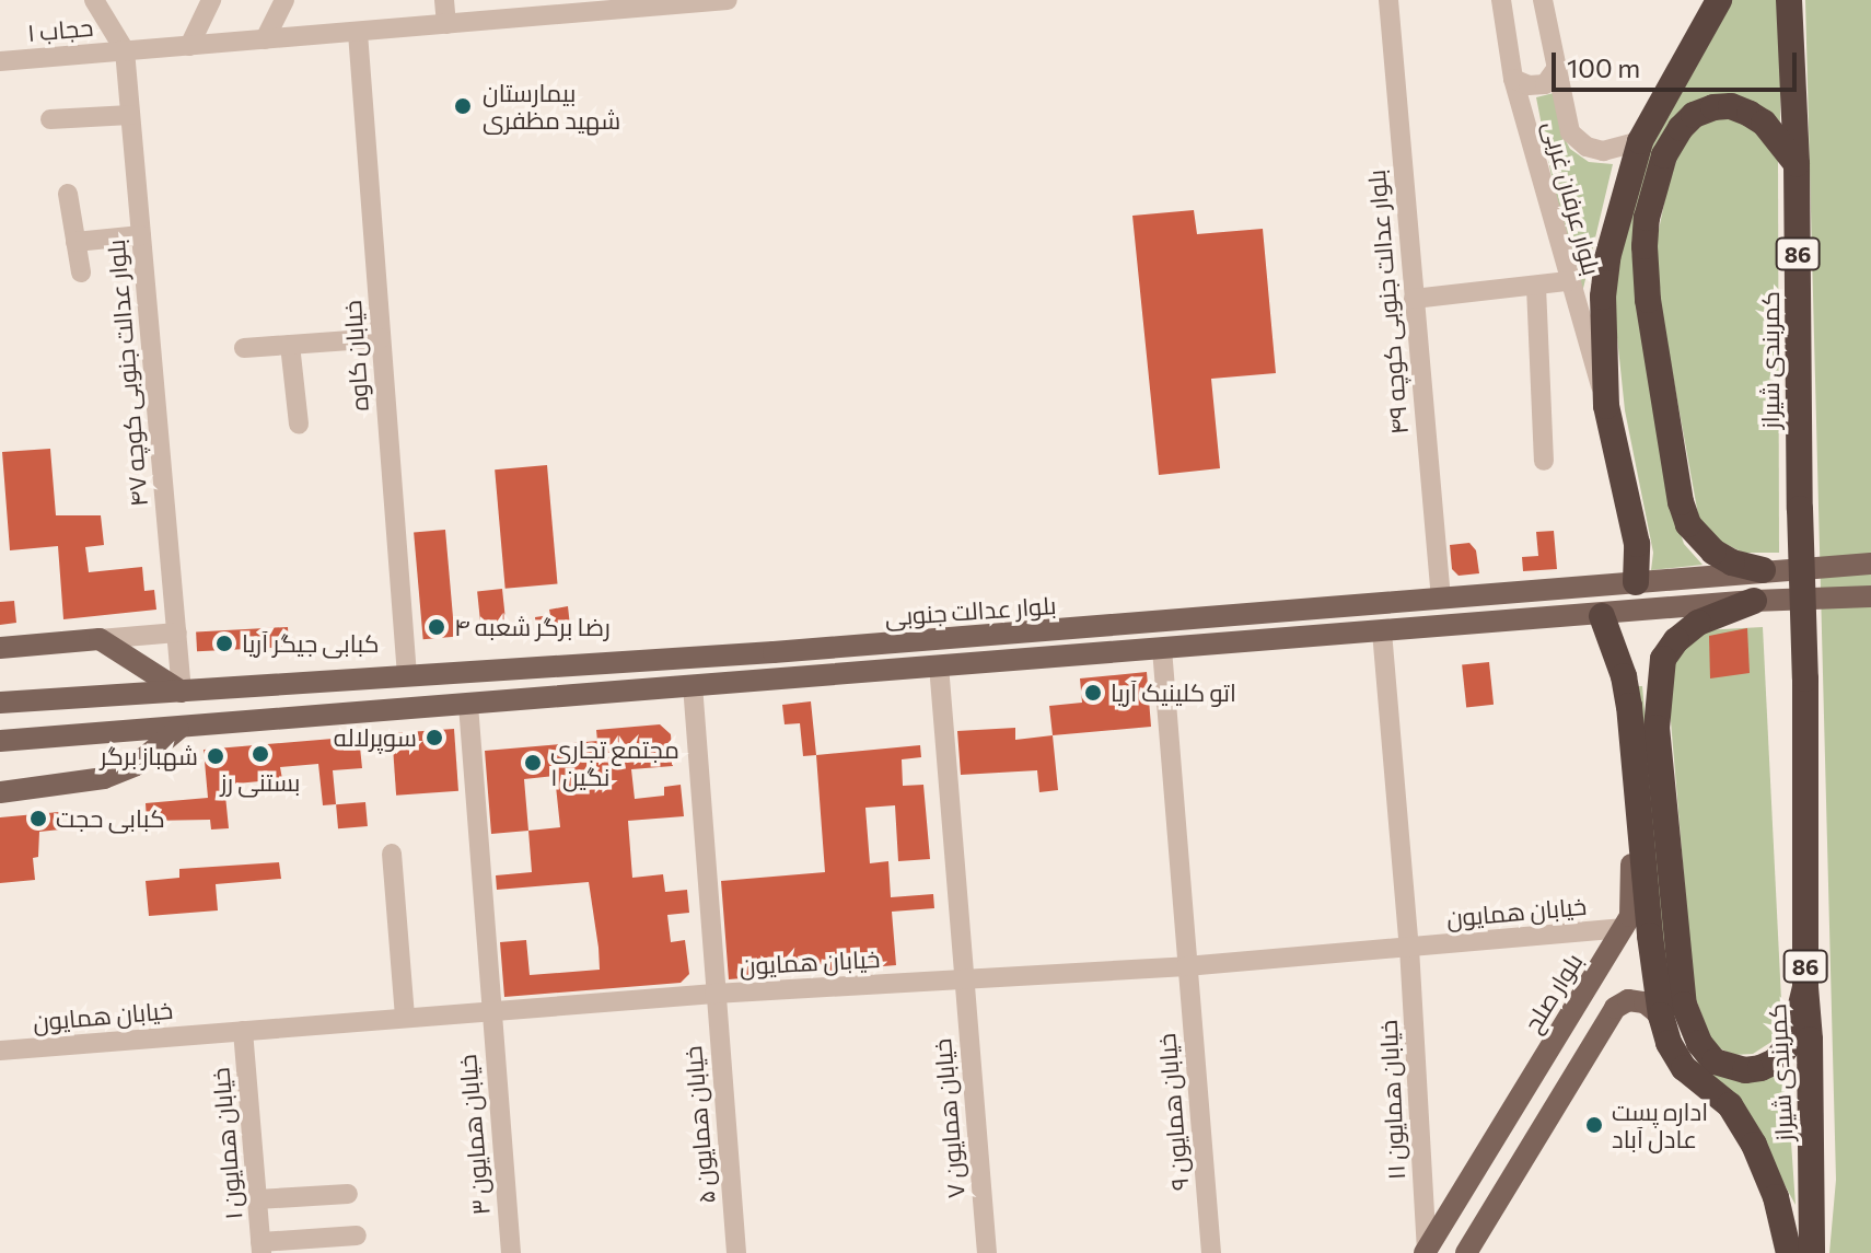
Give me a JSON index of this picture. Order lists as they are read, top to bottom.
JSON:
{
  "streets": {
    "highway": ["86", "کمربندی شیراز"],
    "main road": ["بلوار عدالت جنوبی", "بلوار صلح"],
    "street": [
      "حجاب ۱",
      "بلوار عرفان غربی",
      "بلوار عدالت جنوبی کوچه ۴۹",
      "خیابان کاوه",
      "بلوار عدالت جنوبی کوچه ۴۷",
      "خیابان همایون",
      "خیابان همایون ۱۱",
      "خیابان همایون ۹",
      "خیابان همایون ۷",
      "خیابان همایون ۵",
      "خیابان همایون ۳",
      "خیابان همایون ۱"
    ]
  },
  "crossings": [
    ["حجاب ۱", "خیابان کاوه"],
    ["حجاب ۱", "بلوار عدالت جنوبی کوچه ۴۷"],
    ["بلوار عدالت جنوبی کوچه ۴۹", "بلوار عدالت جنوبی"],
    ["خیابان کاوه", "بلوار عدالت جنوبی"],
    ["بلوار عدالت جنوبی کوچه ۴۷", "بلوار عدالت جنوبی"],
    ["خیابان همایون", "بلوار صلح"],
    ["خیابان همایون", "خیابان همایون ۱۱"],
    ["خیابان همایون", "خیابان همایون ۹"],
    ["خیابان همایون", "خیابان همایون ۷"],
    ["خیابان همایون", "خیابان همایون ۵"],
    ["خیابان همایون", "خیابان همایون ۳"],
    ["خیابان همایون", "خیابان همایون ۱"],
    ["بلوار صلح", "خیابان همایون ۱۱"]
  ],
  "places": [
    "بیمارستان شهید مظفری",
    "رضا برگر شعبه ۴",
    "کبابی جیگر آریا",
    "اتو کلینیک آریا",
    "سوپرلاله",
    "بستنی رز",
    "شهباز برگر",
    "مجتمع تجاری نگین ۱",
    "کبابی حجت",
    "اداره پست عادل آباد"
  ],
  "scale_bar": "100 m"
}
